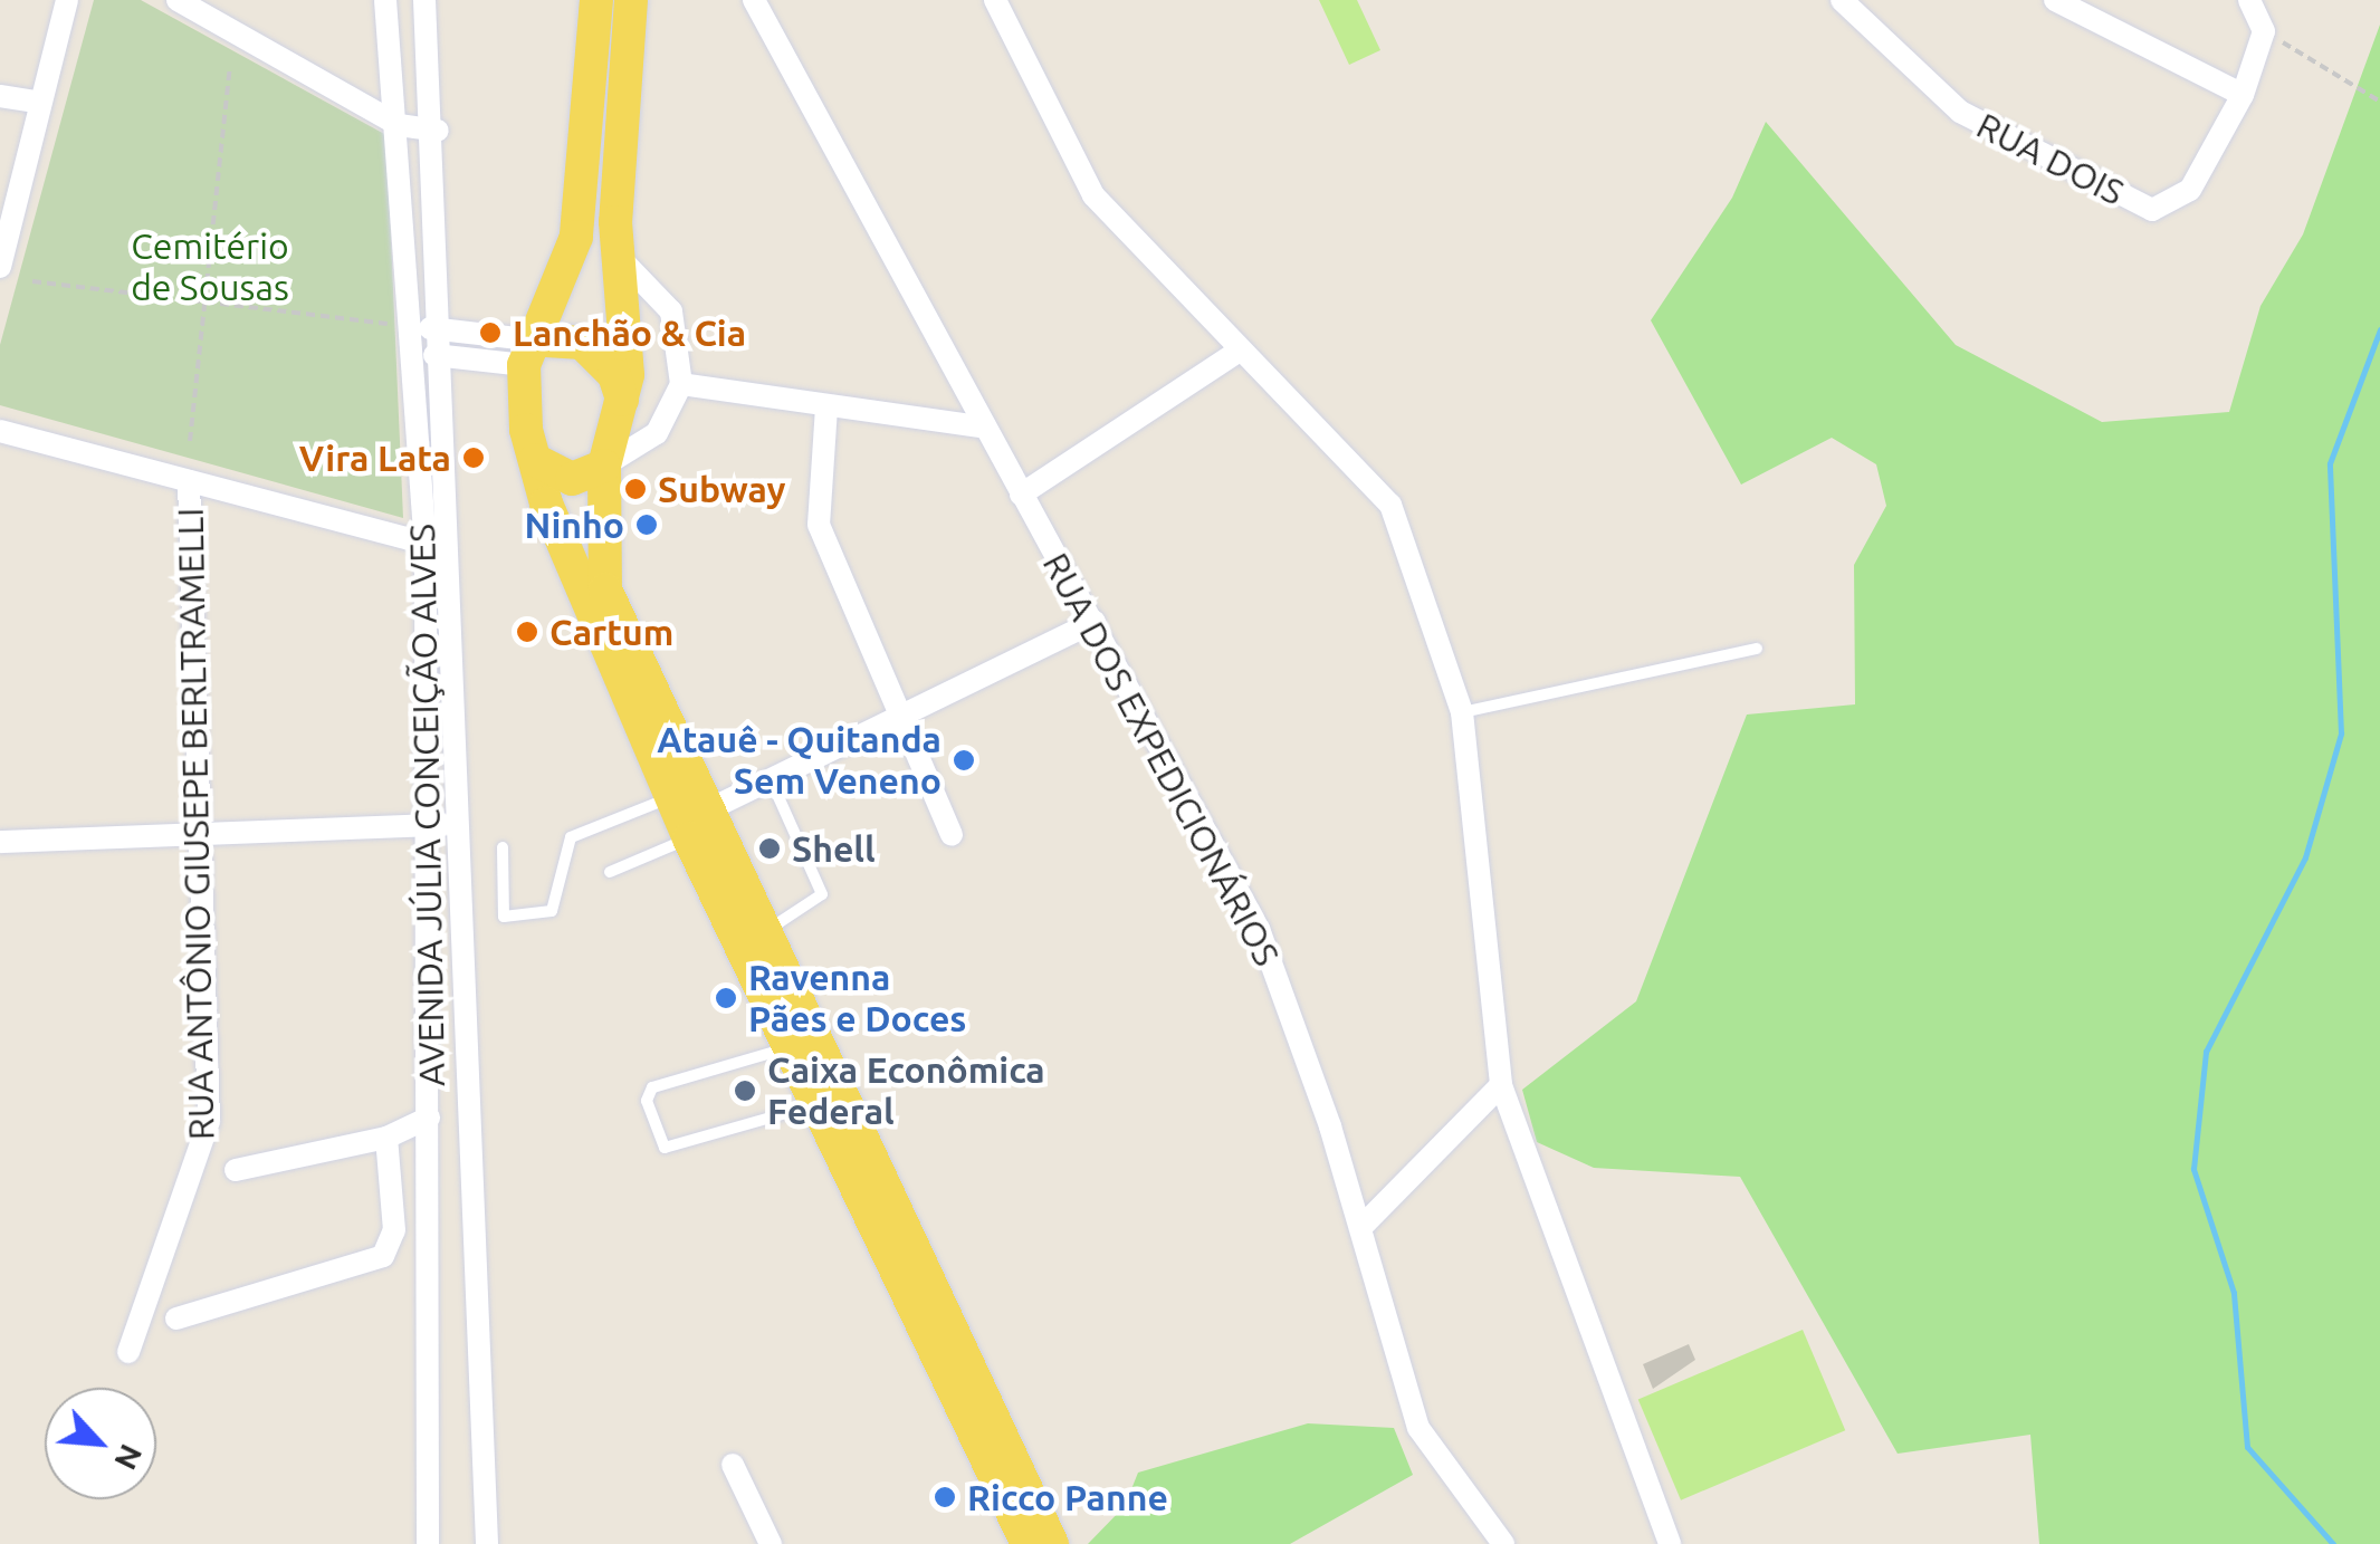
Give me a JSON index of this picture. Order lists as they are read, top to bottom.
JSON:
{
  "streets": {
    "street": [
      "RUA DOIS",
      "RUA DOS EXPEDICIONÁRIOS",
      "AVENIDA JÚLIA CONCEIÇÃO ALVES",
      "RUA ANTÔNIO GIUSEPE BERLTRAMELLI"
    ]
  },
  "parks": ["Cemitério de Sousas"],
  "places": [
    "Lanchão & Cia",
    "Vira Lata",
    "Subway",
    "Ninho",
    "Cartum",
    "Atauê - Quitanda Sem Veneno",
    "Shell",
    "Ravenna Pães e Doces",
    "Caixa Econômica Federal",
    "Ricco Panne"
  ],
  "north": "bottom right"
}
